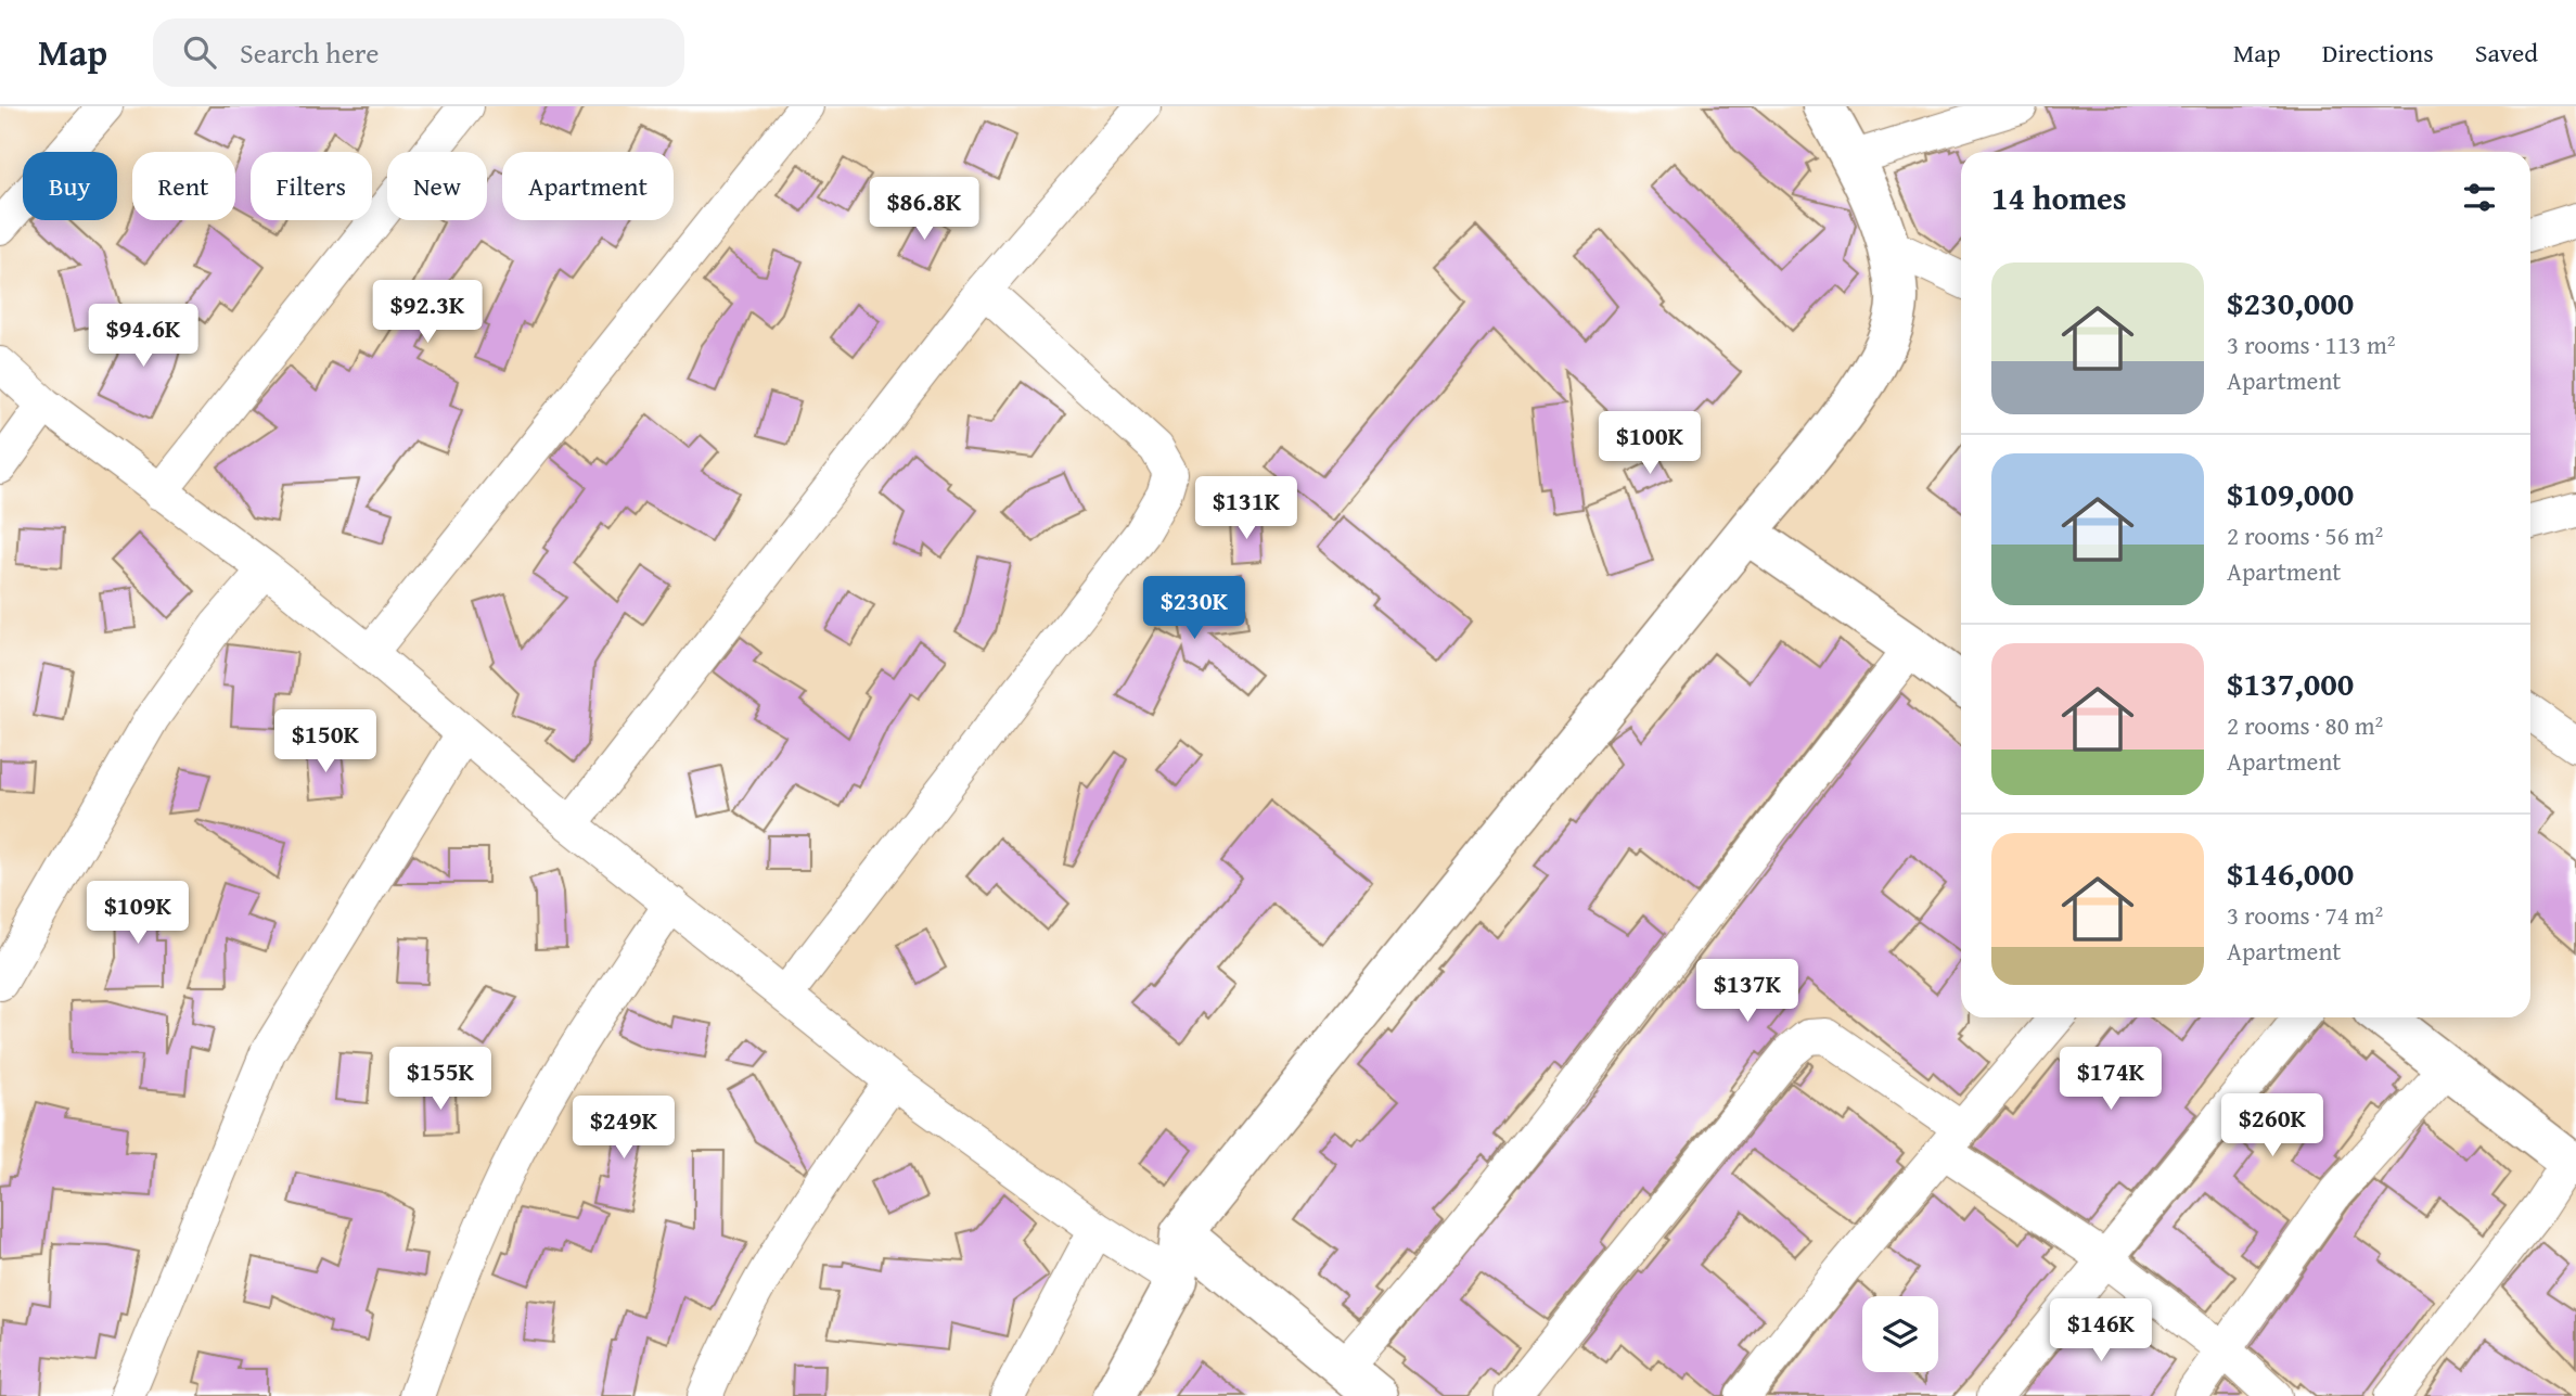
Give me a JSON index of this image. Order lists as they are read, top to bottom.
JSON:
{
  "page": {
    "header": "Map",
    "search": "Search here",
    "nav": ["Map", "Directions", "Saved"],
    "chip": [
      "Buy",
      "Rent",
      "Filters",
      "New",
      "Apartment"
    ],
    "heading": "14 homes",
    "price": [
      "$86.8K",
      "$92.3K",
      "$94.6K",
      "$100K",
      "$131K",
      "$230K",
      "$150K",
      "$109K",
      "$137K",
      "$155K",
      "$174K",
      "$260K",
      "$249K",
      "$146K"
    ],
    "list": [
      {
        "name": "$230,000",
        "note": "3 rooms · 113 m² · Apartment"
      },
      {
        "name": "$109,000",
        "note": "2 rooms · 56 m² · Apartment"
      },
      {
        "name": "$137,000",
        "note": "2 rooms · 80 m² · Apartment"
      },
      {
        "name": "$146,000",
        "note": "3 rooms · 74 m² · Apartment"
      }
    ]
  }
}
